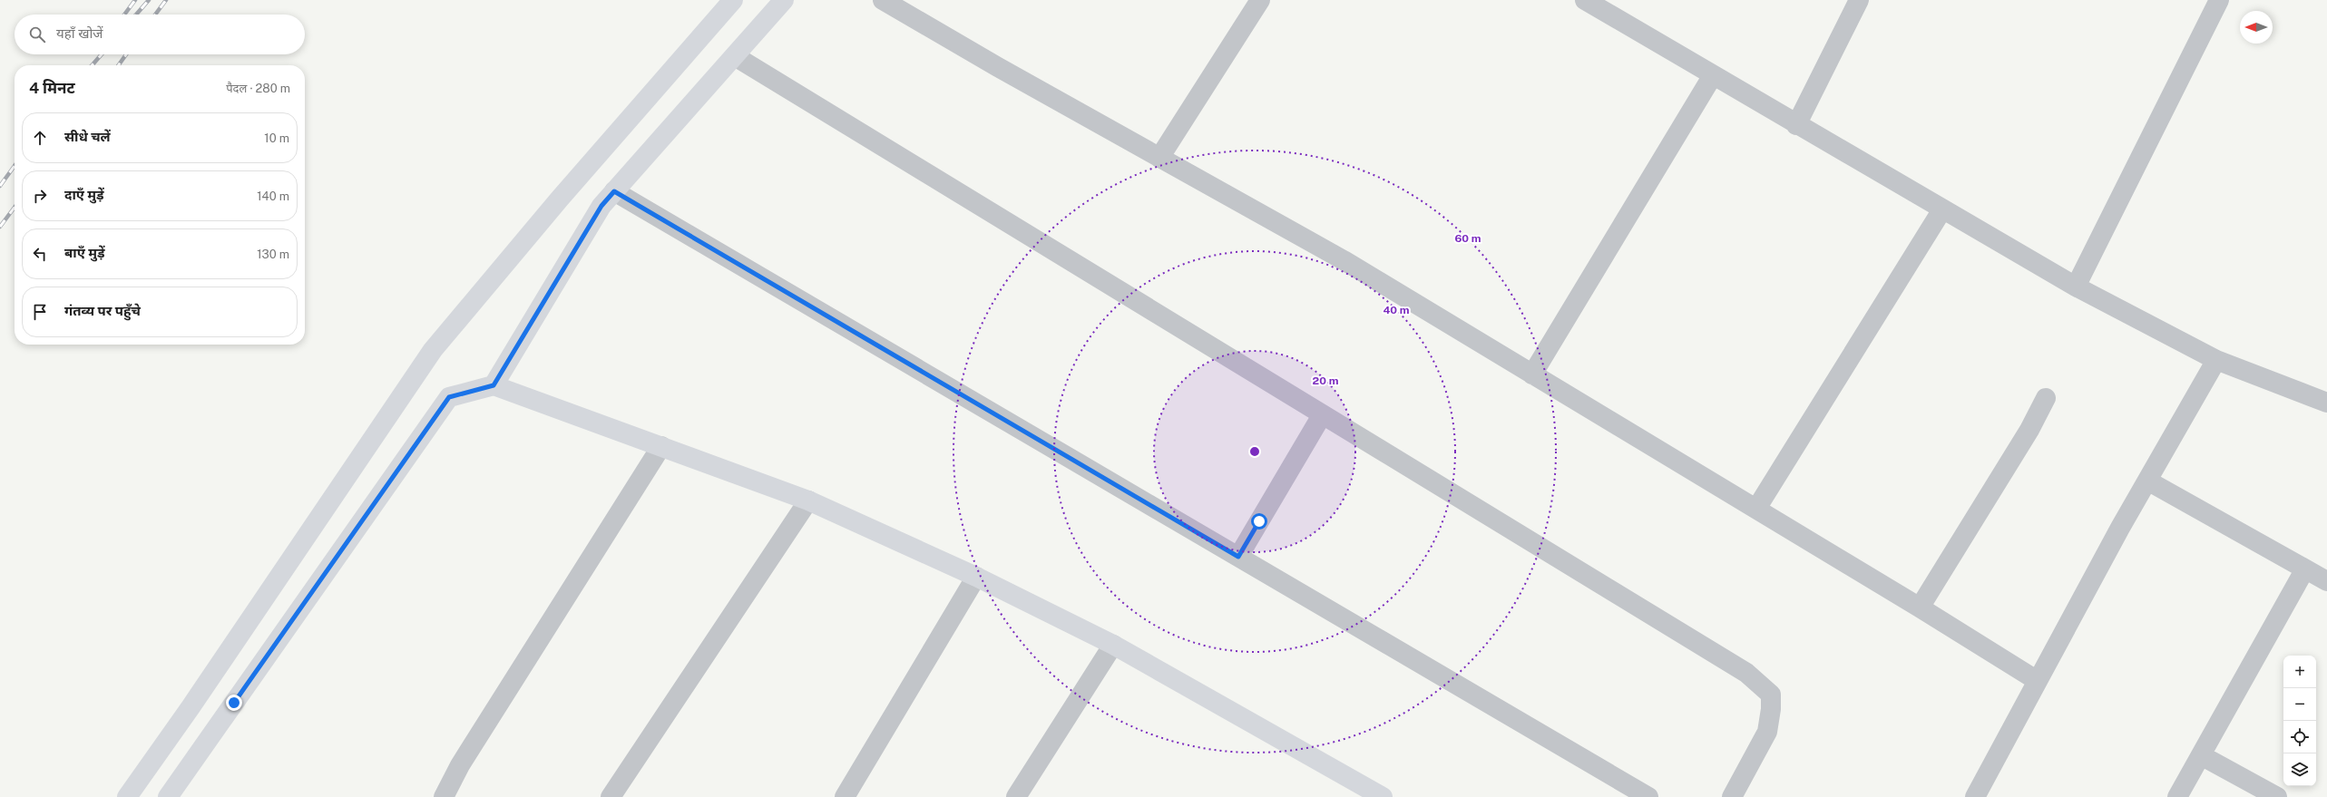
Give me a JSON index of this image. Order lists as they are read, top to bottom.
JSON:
{
  "north": "left",
  "page": {
    "search": "यहाँ खोजें",
    "heading": ["4 मिनट", "पैदल · 280 m"],
    "list": [
      ["सीधे चलें", "10 m"],
      ["दाएँ मुड़ें", "140 m"],
      ["बाएँ मुड़ें", "130 m"],
      "गंतव्य पर पहुँचे"
    ],
    "map_buttons": ["+", "−"]
  },
  "rings": ["60 m", "40 m", "20 m"]
}
